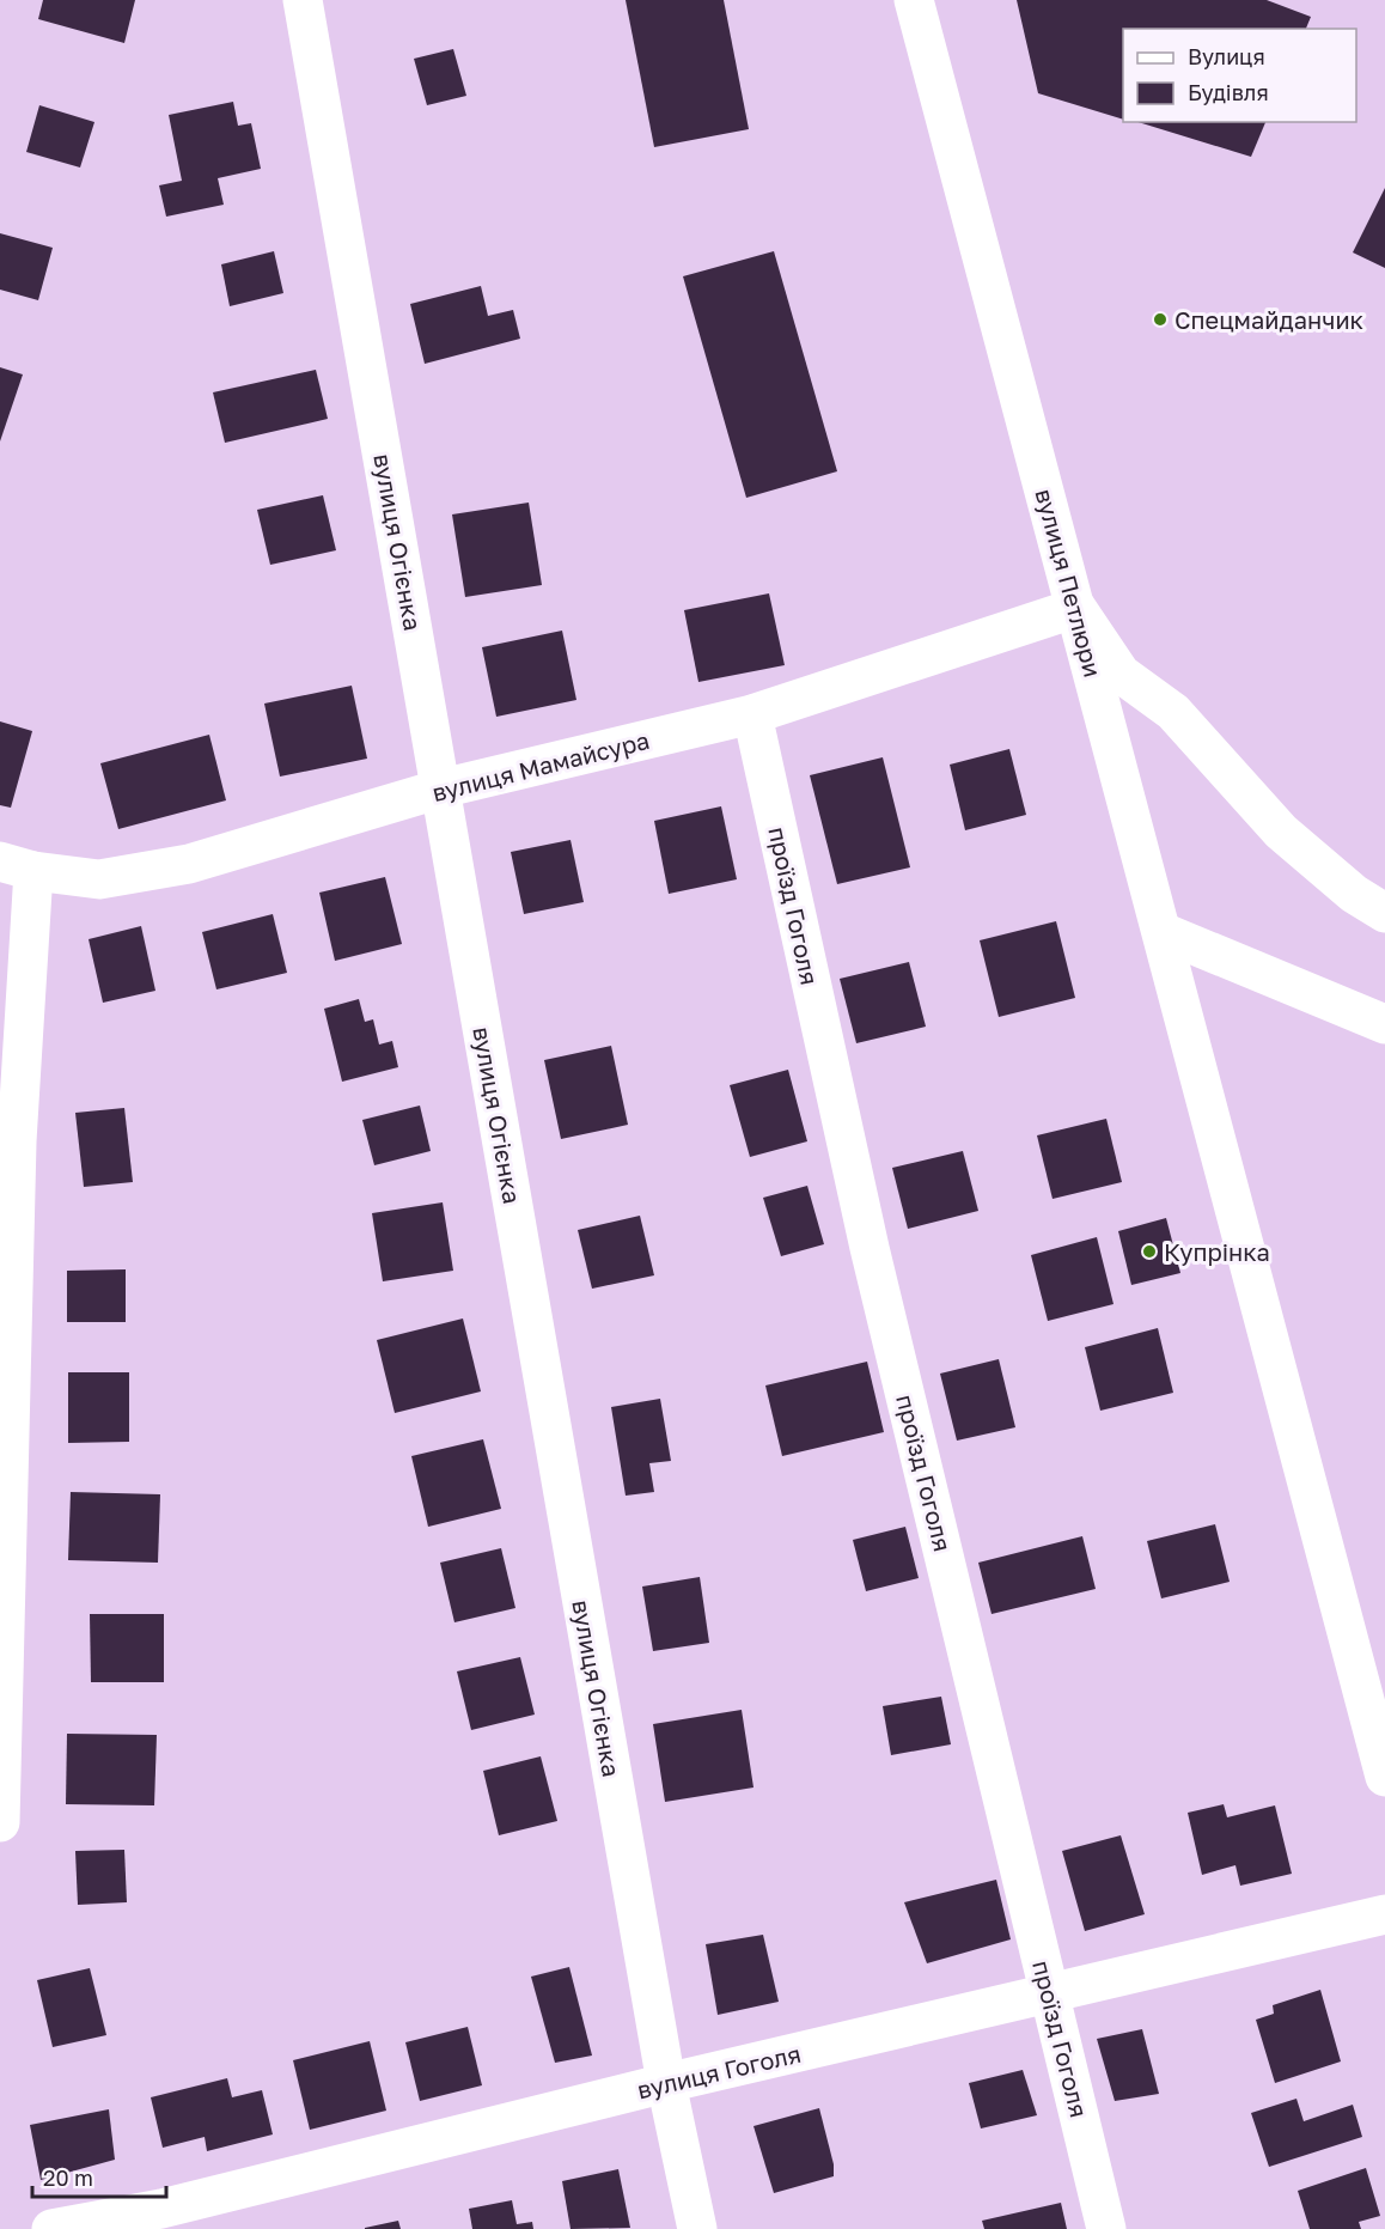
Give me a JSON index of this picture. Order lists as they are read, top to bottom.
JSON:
{
  "streets": {
    "street": [
      "вулиця Огієнка",
      "вулиця Петлюри",
      "вулиця Мамайсура",
      "проїзд Гоголя",
      "вулиця Гоголя"
    ]
  },
  "crossings": [
    ["вулиця Огієнка", "вулиця Мамайсура"],
    ["вулиця Огієнка", "вулиця Гоголя"],
    ["вулиця Петлюри", "вулиця Мамайсура"],
    ["вулиця Мамайсура", "проїзд Гоголя"],
    ["проїзд Гоголя", "вулиця Гоголя"]
  ],
  "places": ["Спецмайданчик", "Купрінка"],
  "legend": ["Вулиця", "Будівля"],
  "scale_bar": "20 m"
}
